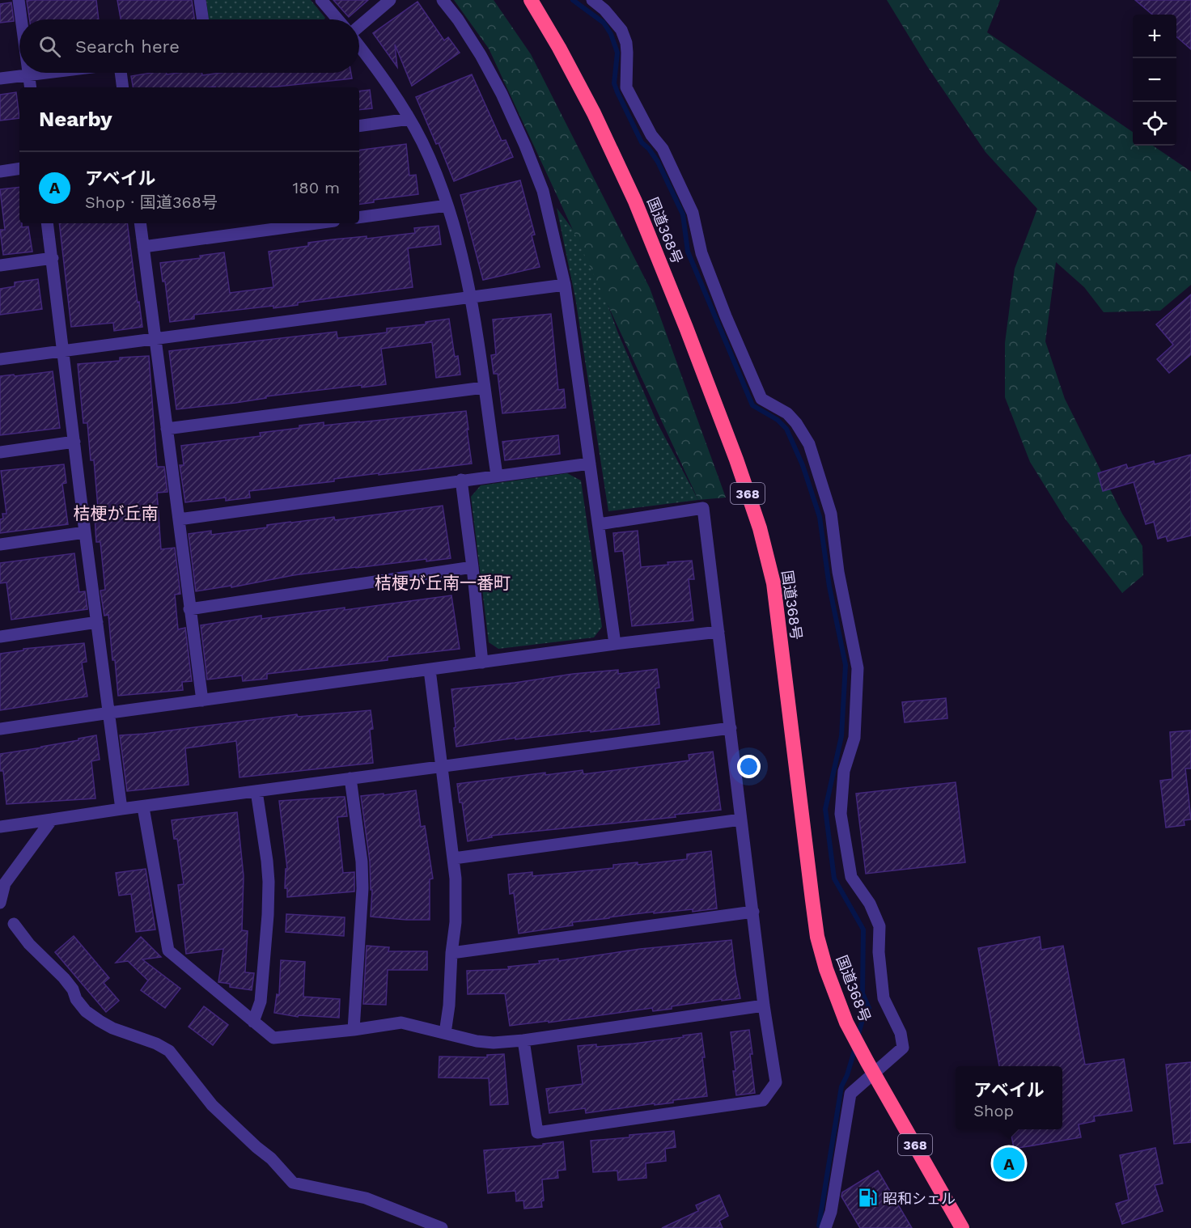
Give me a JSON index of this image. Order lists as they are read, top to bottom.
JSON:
{
  "streets": {
    "highway": ["国道368号", "368"]
  },
  "districts": ["桔梗が丘南", "桔梗が丘南一番町"],
  "places": {
    "fuel station": ["昭和シェル"]
  },
  "page": {
    "map_buttons": ["+", "−"],
    "search": "Search here",
    "heading": "Nearby",
    "list": [
      {
        "mark": "A",
        "name": "アベイル",
        "note": "Shop · 国道368号",
        "value": "180 m"
      }
    ],
    "popup": ["アベイル", "Shop"],
    "pins": "A"
  }
}
